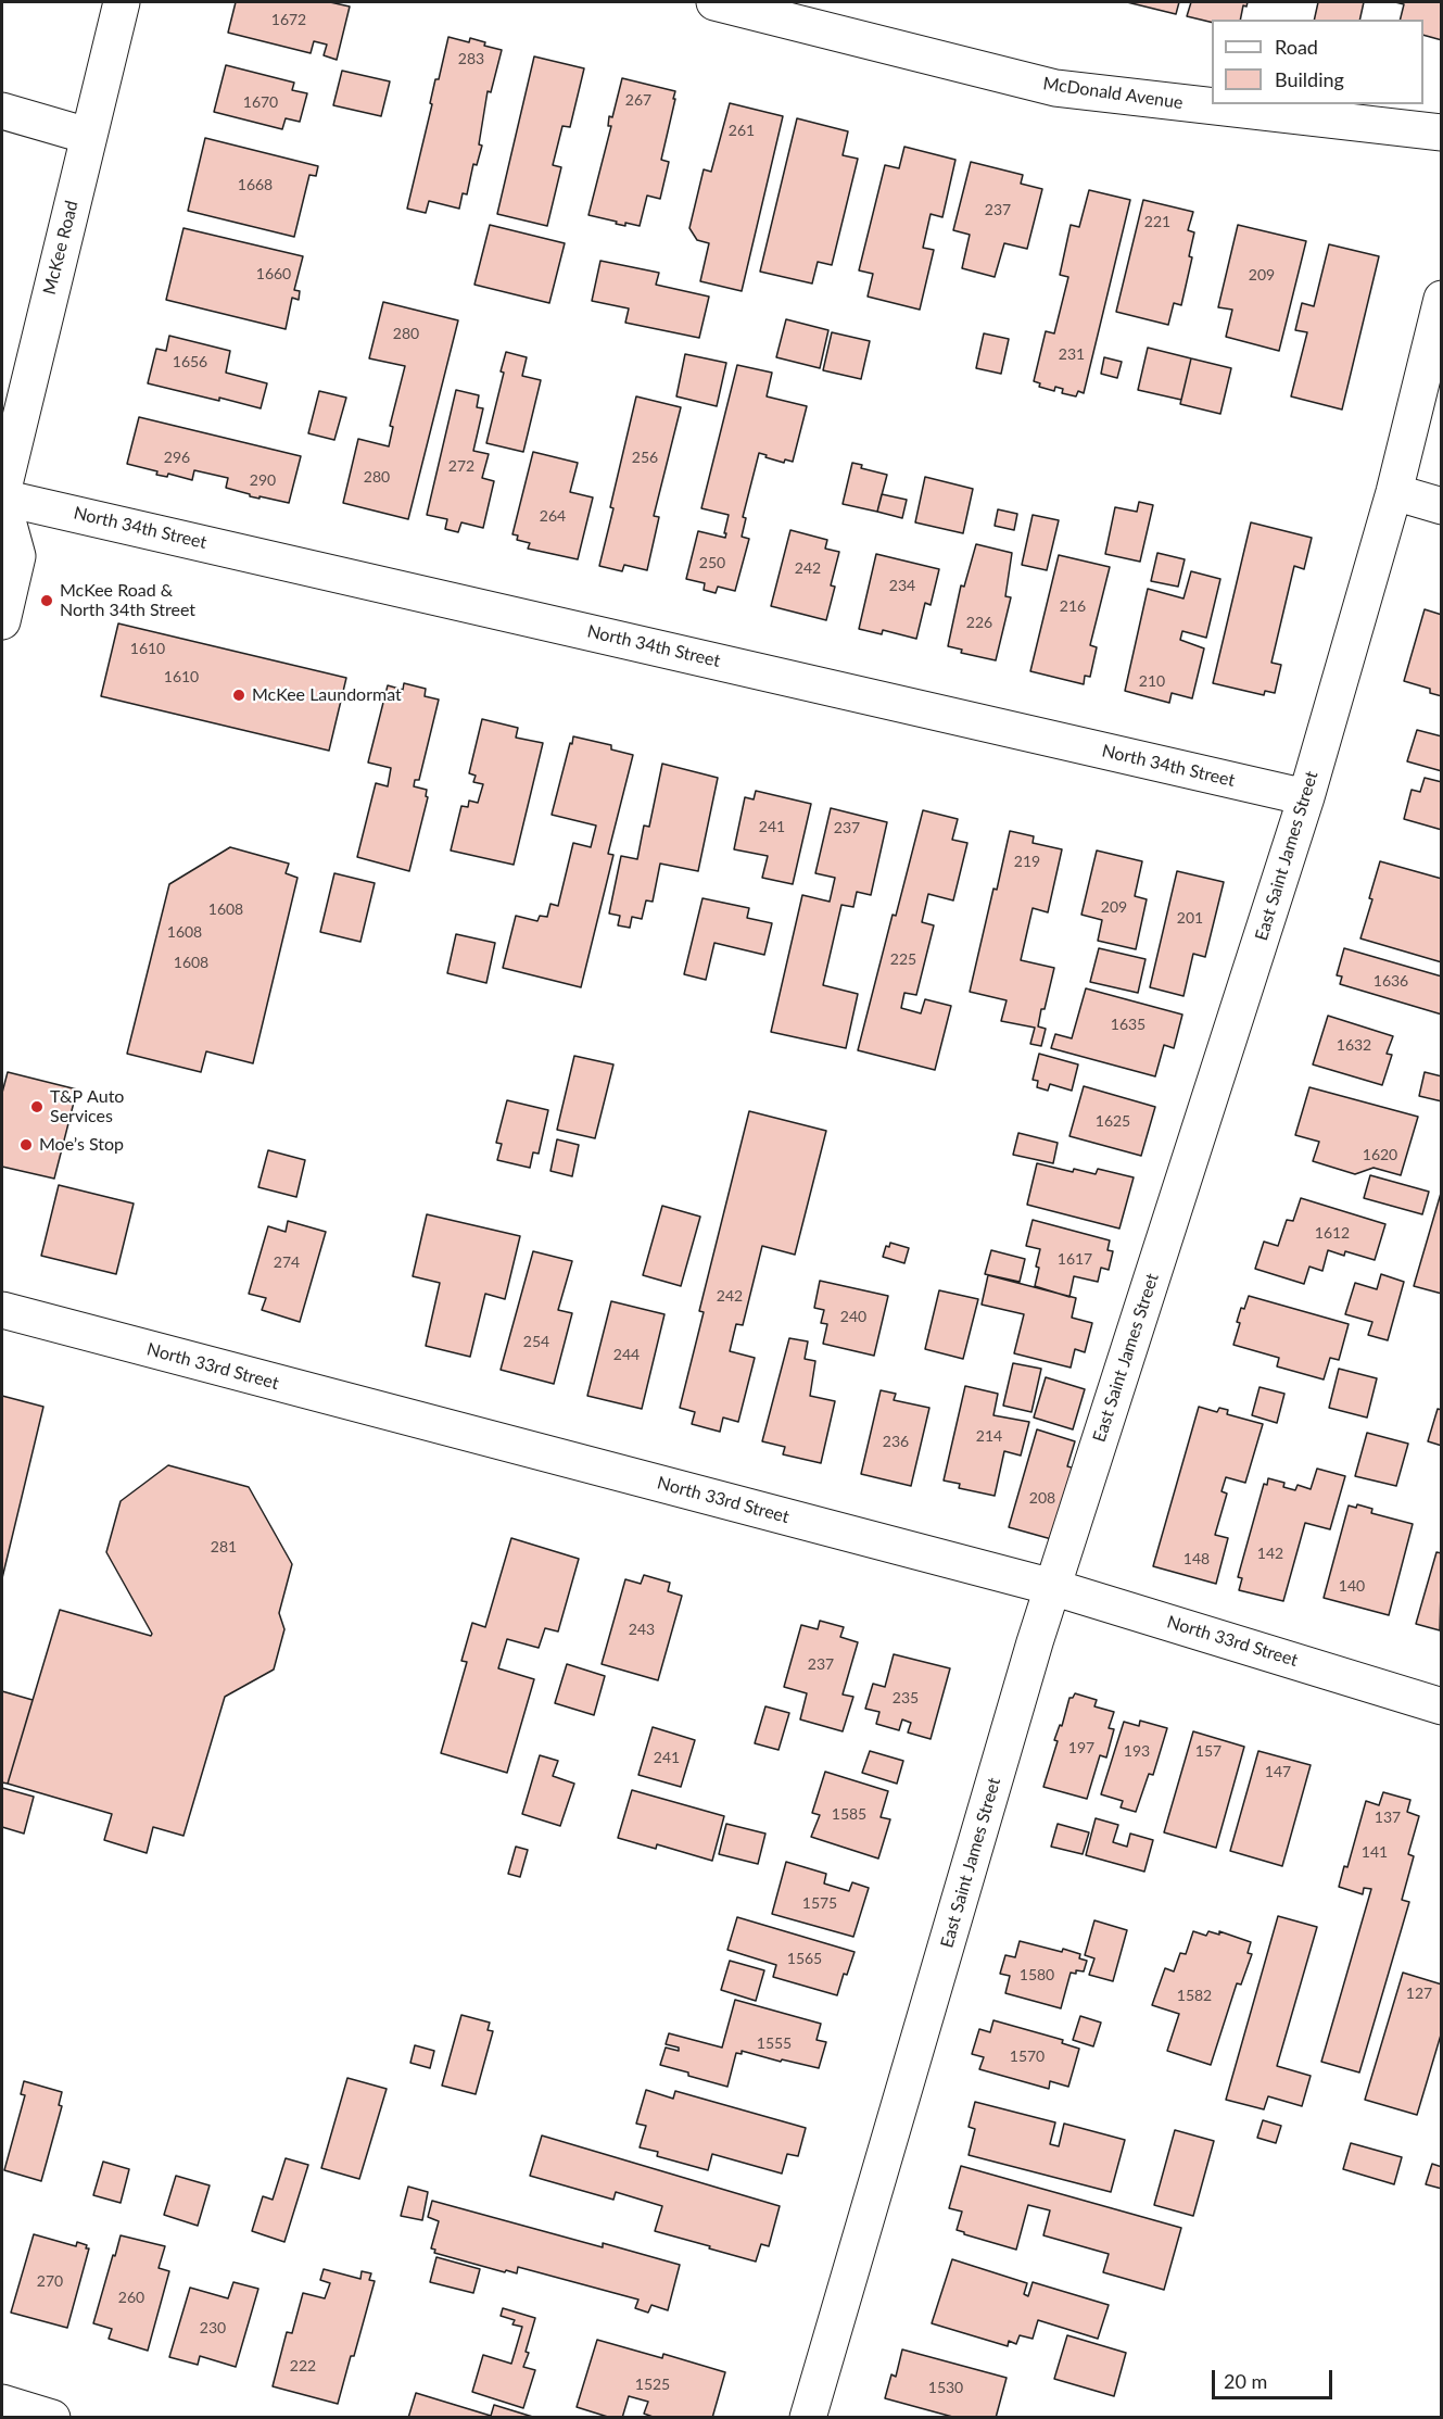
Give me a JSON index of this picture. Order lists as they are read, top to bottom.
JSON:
{
  "streets": {
    "street": [
      "McDonald Avenue",
      "McKee Road",
      "North 34th Street",
      "East Saint James Street",
      "North 33rd Street"
    ]
  },
  "crossings": [
    ["McKee Road", "North 34th Street"],
    ["North 34th Street", "East Saint James Street"],
    ["East Saint James Street", "North 33rd Street"]
  ],
  "places": [
    "McKee Road & North 34th Street",
    "McKee Laundormat",
    "T&P Auto Services",
    "Moe’s Stop"
  ],
  "house_numbers": [
    "1672",
    "283",
    "267",
    "1670",
    "261",
    "1668",
    "237",
    "221",
    "1660",
    "209",
    "280",
    "231",
    "1656",
    "296",
    "256",
    "272",
    "280",
    "290",
    "264",
    "250",
    "242",
    "234",
    "216",
    "226",
    "1610",
    "1610",
    "210",
    "241",
    "237",
    "219",
    "209",
    "1608",
    "201",
    "1608",
    "225",
    "1608",
    "1636",
    "1635",
    "1632",
    "1625",
    "1620",
    "1612",
    "1617",
    "274",
    "242",
    "240",
    "254",
    "244",
    "214",
    "236",
    "208",
    "281",
    "142",
    "148",
    "140",
    "243",
    "237",
    "235",
    "197",
    "193",
    "157",
    "241",
    "147",
    "1585",
    "137",
    "141",
    "1575",
    "1565",
    "1580",
    "127",
    "1582",
    "1555",
    "1570",
    "270",
    "260",
    "230",
    "222",
    "1525",
    "1530"
  ],
  "legend": ["Road", "Building"],
  "scale_bar": "20 m"
}
